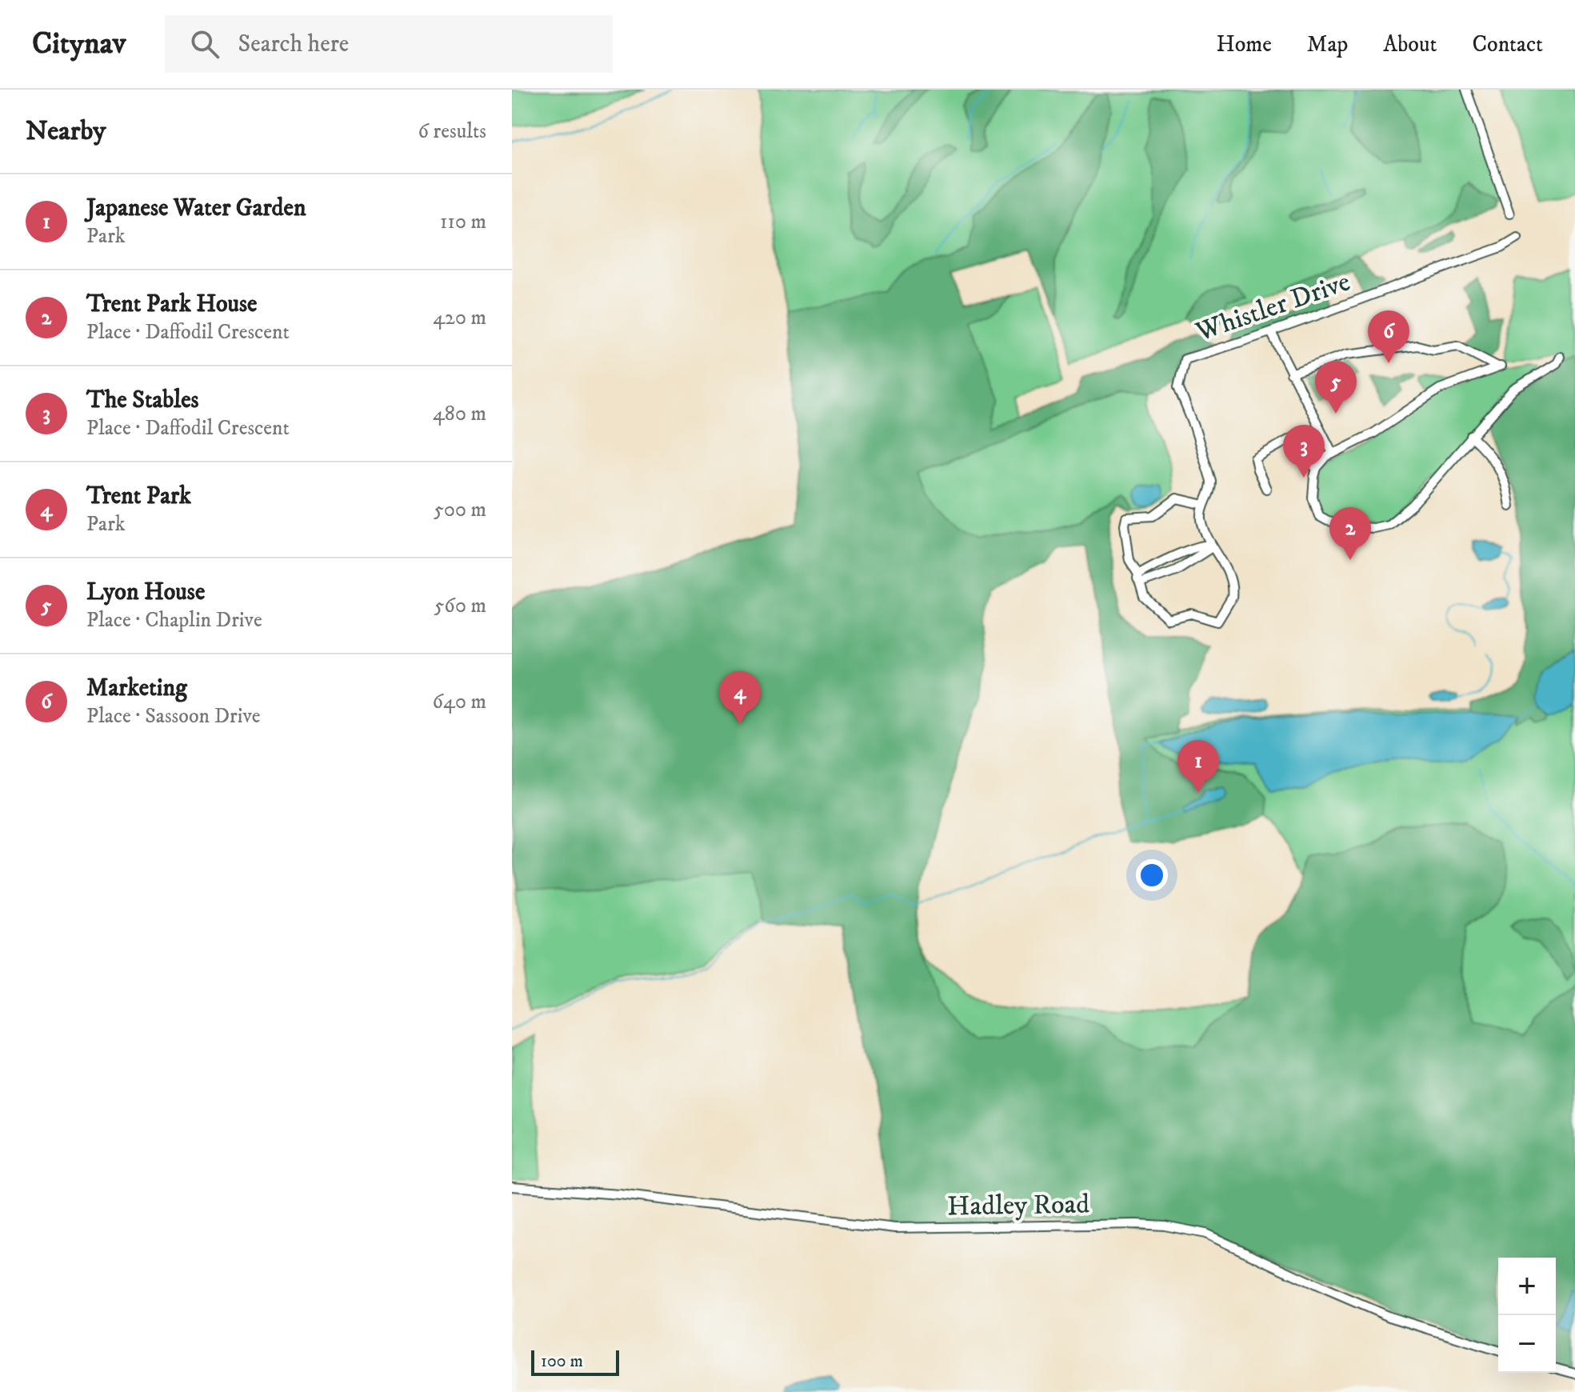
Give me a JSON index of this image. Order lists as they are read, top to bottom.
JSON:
{
  "streets": {
    "street": ["Whistler Drive", "Hadley Road"]
  },
  "scale_bar": "100 m",
  "page": {
    "header": "Citynav",
    "search": "Search here",
    "nav": [
      "Home",
      "Map",
      "About",
      "Contact"
    ],
    "heading": ["Nearby", "6 results"],
    "list": [
      {
        "mark": "1",
        "name": "Japanese Water Garden",
        "note": "Park",
        "value": "110 m"
      },
      {
        "mark": "2",
        "name": "Trent Park House",
        "note": "Place · Daffodil Crescent",
        "value": "420 m"
      },
      {
        "mark": "3",
        "name": "The Stables",
        "note": "Place · Daffodil Crescent",
        "value": "480 m"
      },
      {
        "mark": "4",
        "name": "Trent Park",
        "note": "Park",
        "value": "500 m"
      },
      {
        "mark": "5",
        "name": "Lyon House",
        "note": "Place · Chaplin Drive",
        "value": "560 m"
      },
      {
        "mark": "6",
        "name": "Marketing",
        "note": "Place · Sassoon Drive",
        "value": "640 m"
      }
    ],
    "pins": [
      "6",
      "5",
      "3",
      "2",
      "4",
      "1"
    ],
    "map_buttons": ["+", "−"],
    "scale": "100 m"
  }
}
